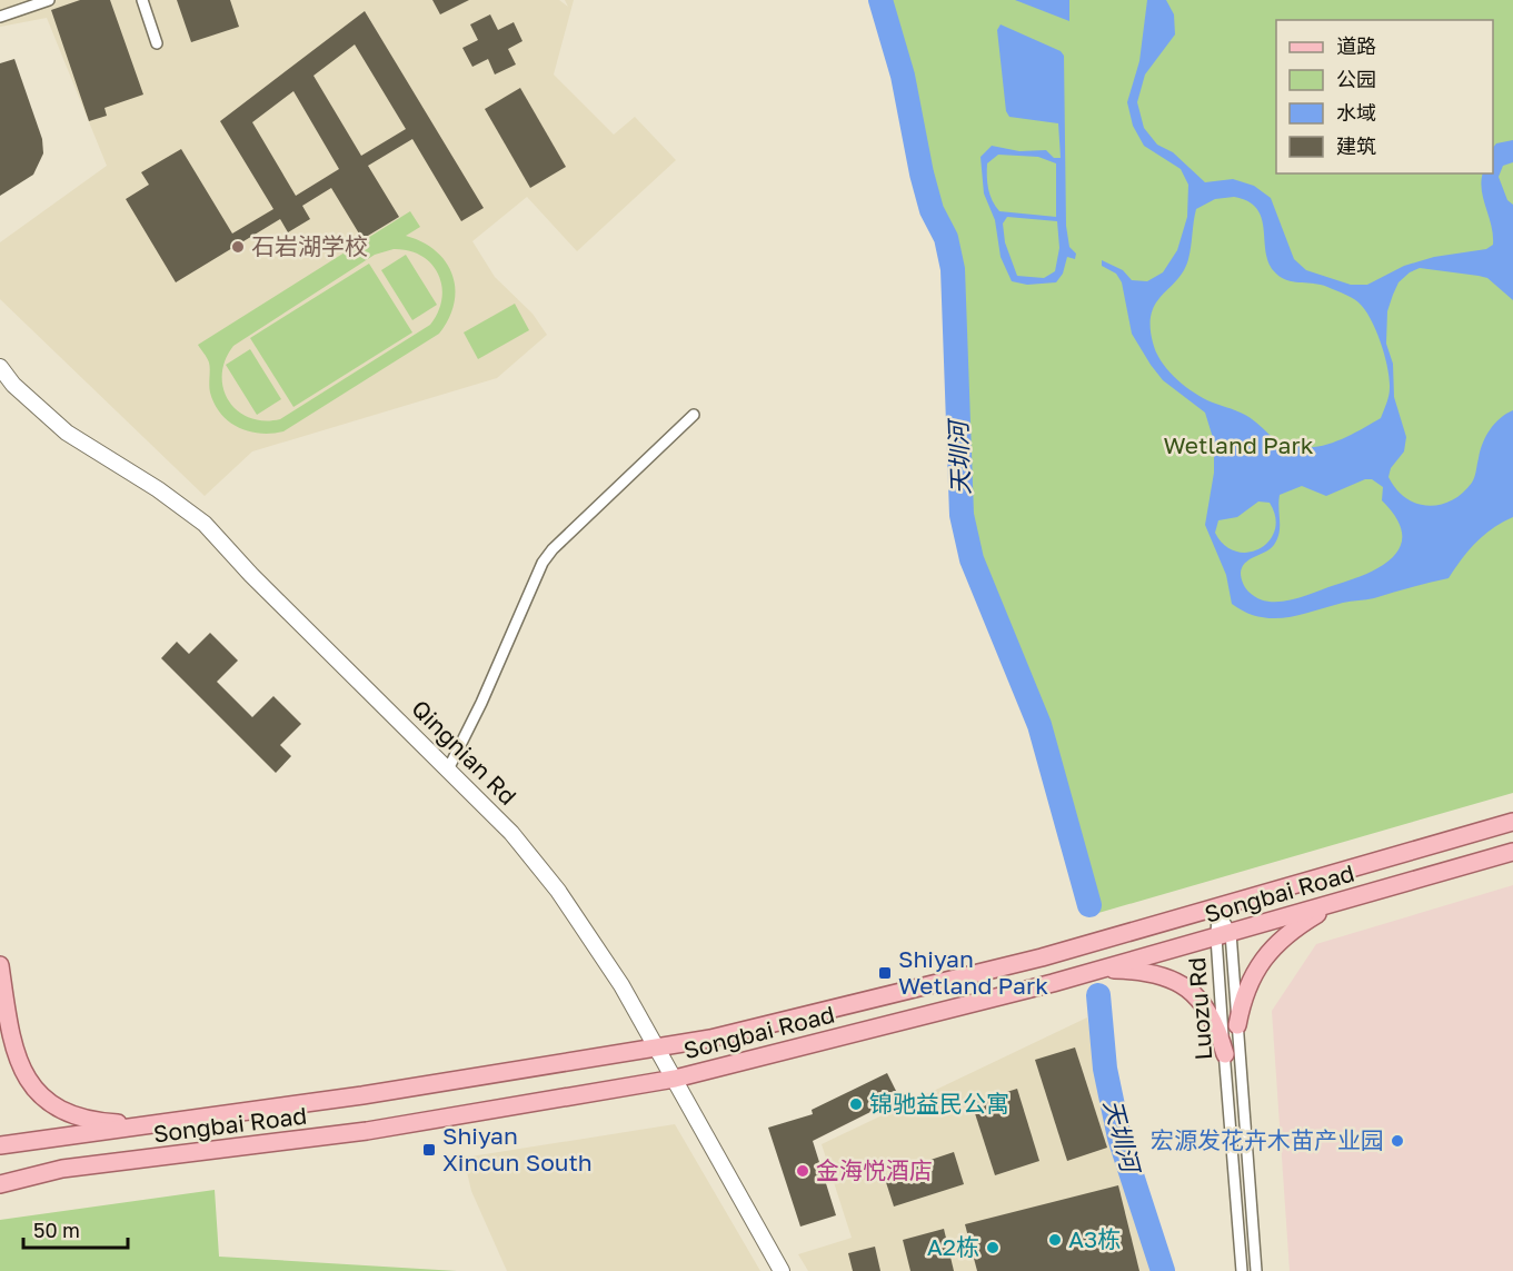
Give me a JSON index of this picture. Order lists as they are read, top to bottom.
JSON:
{
  "streets": {
    "main road": ["Songbai Road"],
    "street": ["Qingnian Rd", "Luozu Rd"]
  },
  "crossings": [
    ["Qingnian Rd", "Songbai Road"],
    ["Songbai Road", "Luozu Rd"]
  ],
  "water": ["天圳河"],
  "parks": ["Wetland Park"],
  "places": {
    "other": [
      "石岩湖学校",
      "锦驰益民公寓",
      "宏源发花卉木苗产业园",
      "金海悦酒店",
      "A3栋",
      "A2栋"
    ],
    "transit": ["Shiyan Wetland Park", "Shiyan Xincun South"]
  },
  "legend": [
    "道路",
    "公园",
    "水域",
    "建筑"
  ],
  "scale_bar": "50 m"
}
